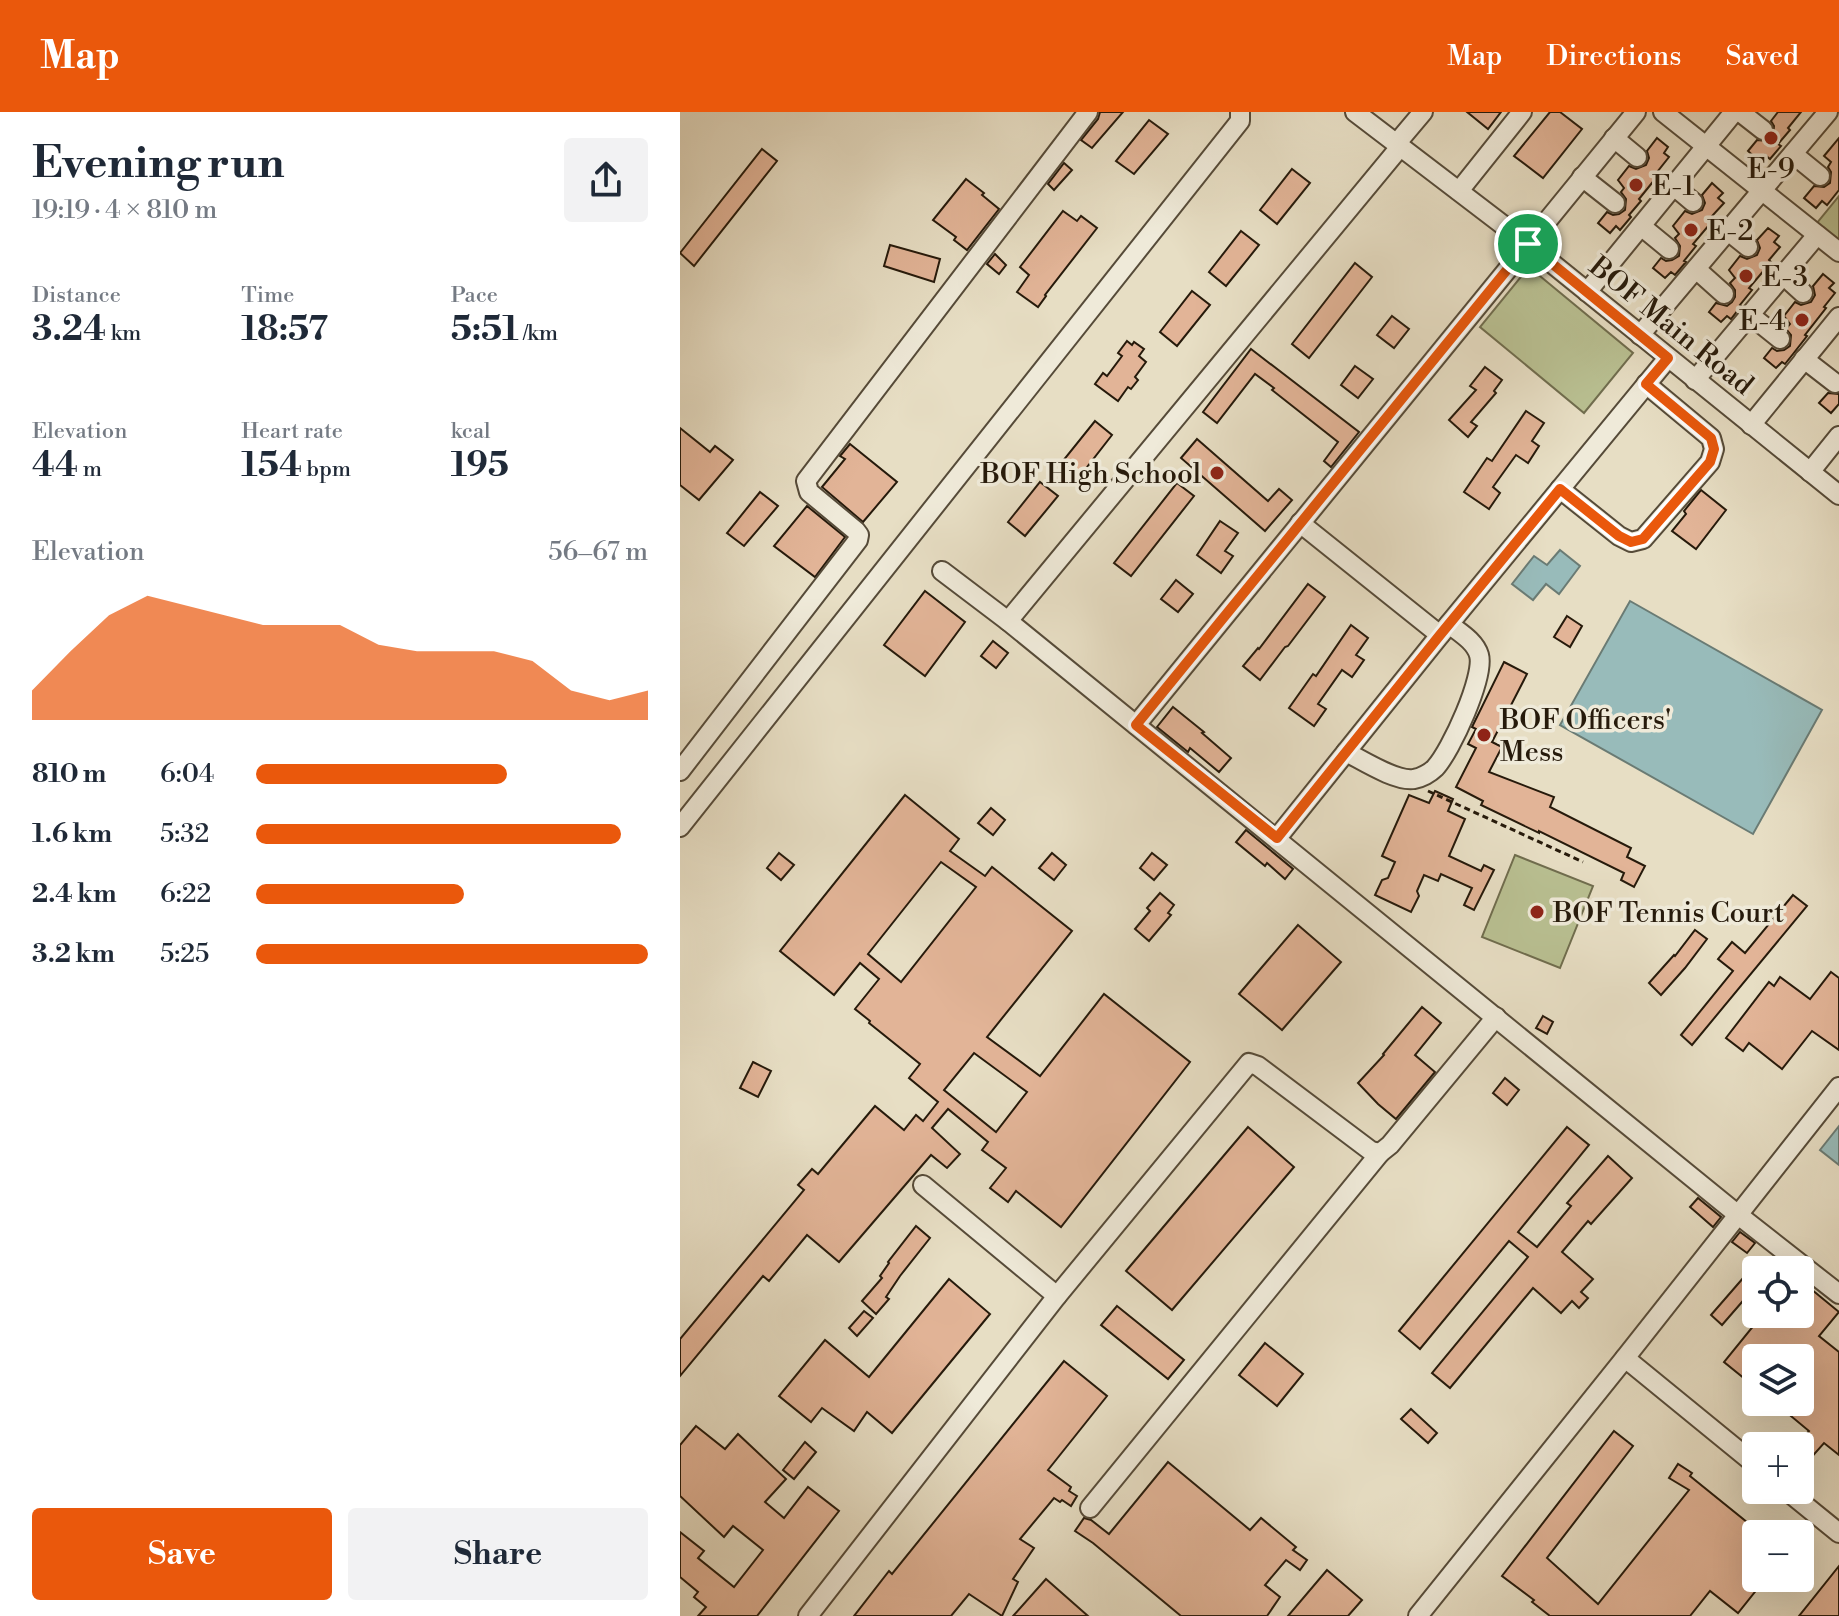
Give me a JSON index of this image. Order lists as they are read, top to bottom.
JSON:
{
  "streets": {
    "street": ["BOF Main Road"]
  },
  "places": [
    "E-9",
    "E-1",
    "E-2",
    "E-3",
    "E-4",
    "BOF High School",
    "BOF Officers' Mess",
    "BOF Tennis Court"
  ],
  "page": {
    "header": "Map",
    "nav": ["Map", "Directions", "Saved"],
    "heading": ["Evening run", "19:19 · 4 × 810 m"],
    "stats": [
      ["Distance", "3.24 km"],
      ["Time", "18:57"],
      ["Pace", "5:51 /km"],
      ["Elevation", "44 m"],
      ["Heart rate", "154 bpm"],
      ["kcal", "195"]
    ],
    "chart": ["Elevation", "56–67 m"],
    "list": [
      {
        "name": "810 m",
        "note": "6:04"
      },
      {
        "name": "1.6 km",
        "note": "5:32"
      },
      {
        "name": "2.4 km",
        "note": "6:22"
      },
      {
        "name": "3.2 km",
        "note": "5:25"
      }
    ],
    "map_buttons": ["+", "−"],
    "buttons": ["Save", "Share"]
  }
}
